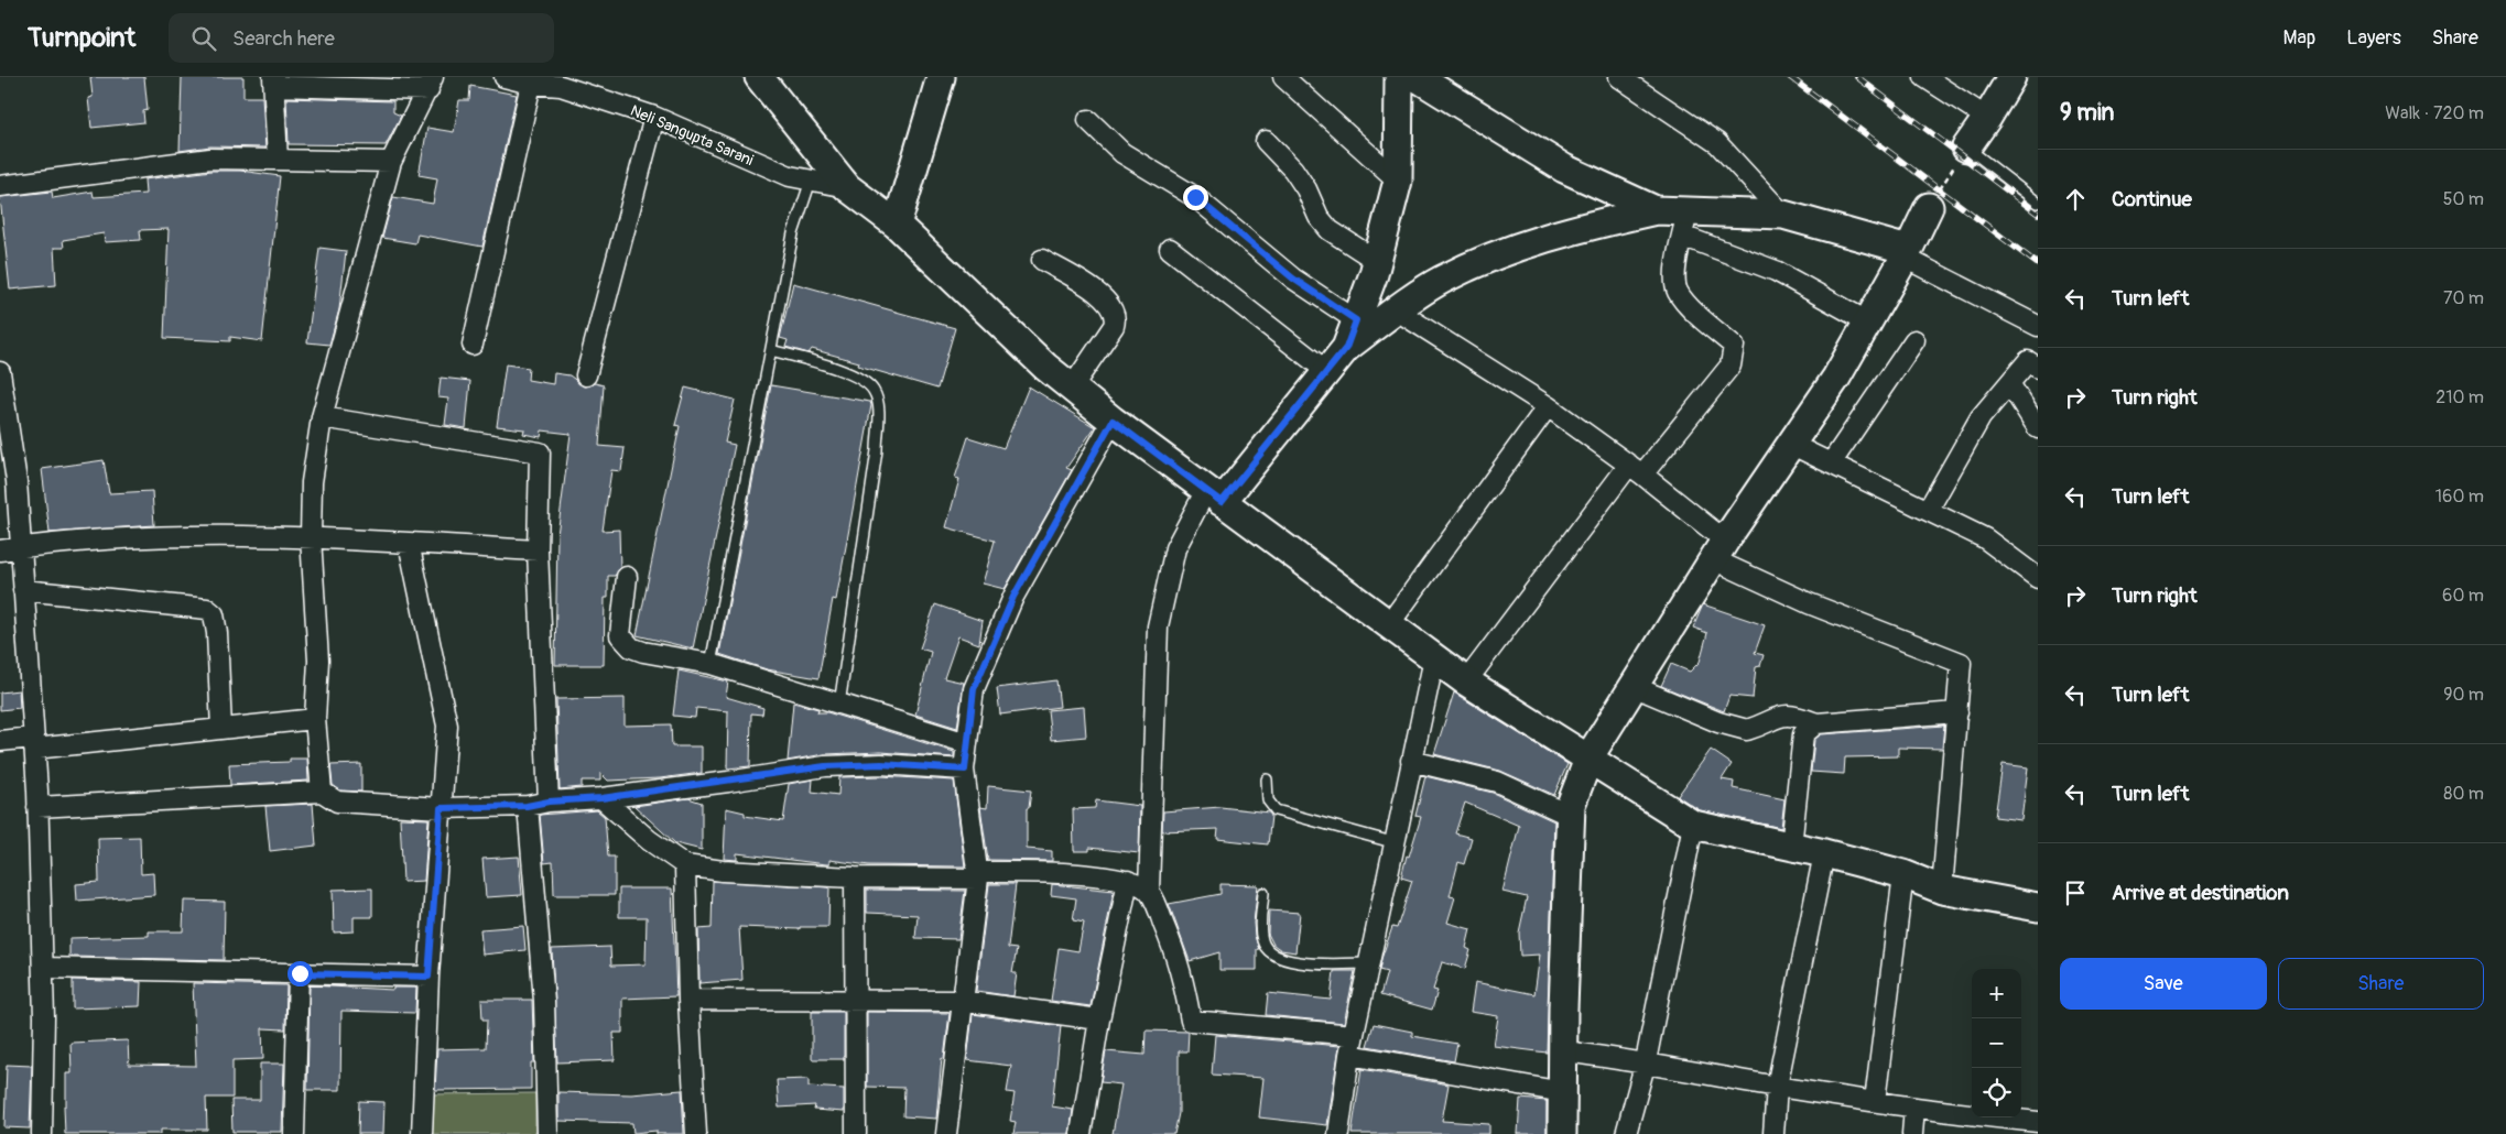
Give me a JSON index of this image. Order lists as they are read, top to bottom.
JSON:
{
  "streets": {
    "street": ["Neli Sangupta Sarani"]
  },
  "page": {
    "header": "Turnpoint",
    "search": "Search here",
    "nav": ["Map", "Layers", "Share"],
    "heading": ["9 min", "Walk · 720 m"],
    "list": [
      ["Continue", "50 m"],
      ["Turn left", "70 m"],
      ["Turn right", "210 m"],
      ["Turn left", "160 m"],
      ["Turn right", "60 m"],
      ["Turn left", "90 m"],
      ["Turn left", "80 m"],
      "Arrive at destination"
    ],
    "buttons": ["Save", "Share"],
    "map_buttons": ["+", "−"]
  }
}
